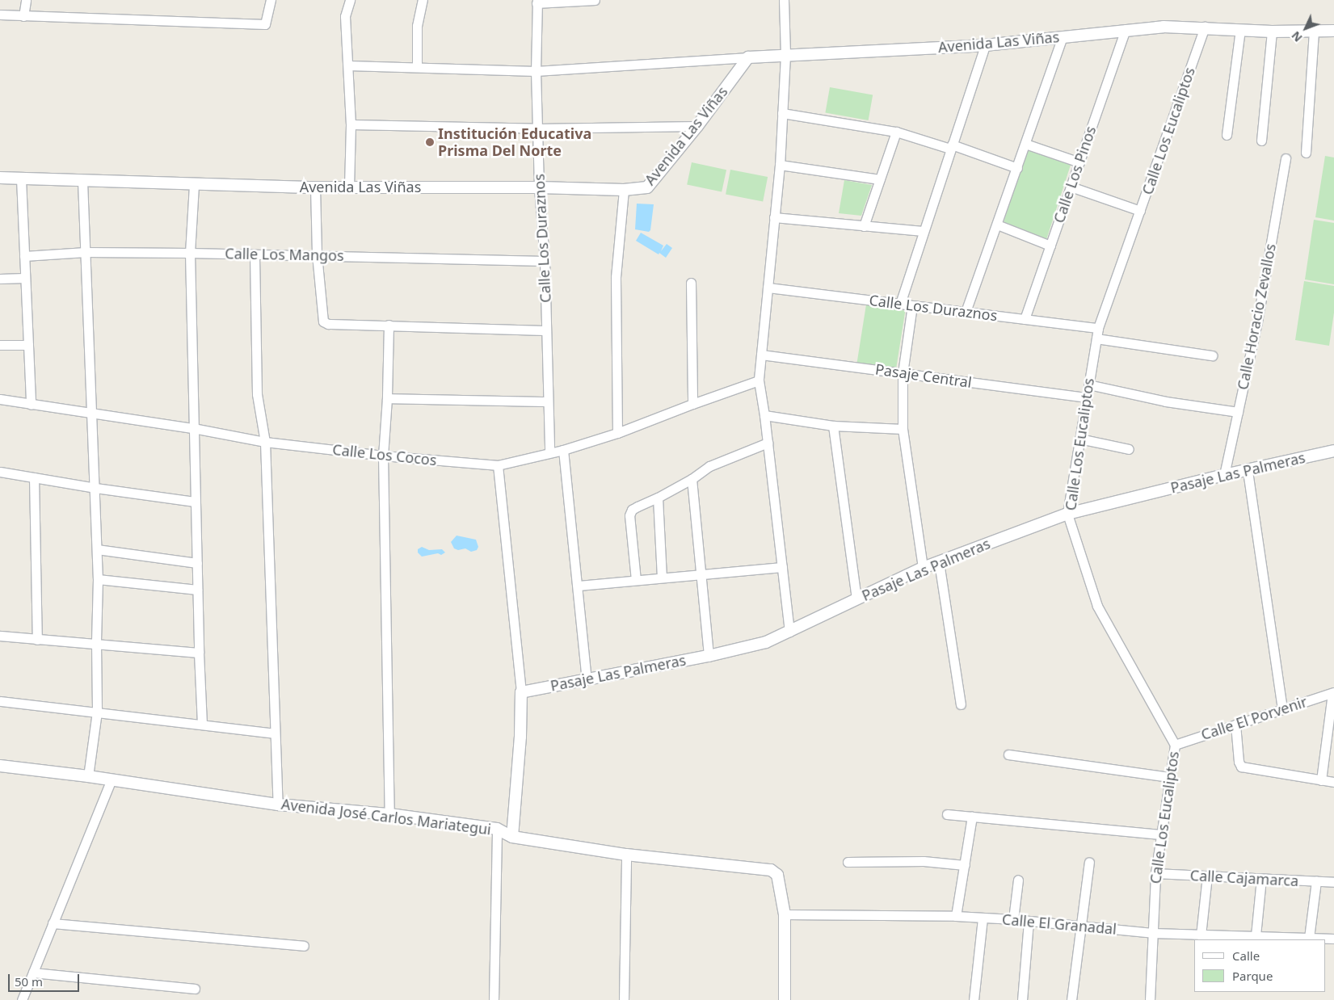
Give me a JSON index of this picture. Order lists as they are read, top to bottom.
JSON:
{
  "streets": {
    "street": [
      "Avenida Las Viñas",
      "Calle Los Eucaliptos",
      "Calle Los Pinos",
      "Calle Los Duraznos",
      "Calle Los Mangos",
      "Calle Horacio Zevallos",
      "Pasaje Central",
      "Calle Los Cocos",
      "Pasaje Las Palmeras",
      "Calle El Porvenir",
      "Avenida José Carlos Mariategui",
      "Calle Cajamarca",
      "Calle El Granadal"
    ]
  },
  "crossings": [
    ["Avenida Las Viñas", "Calle Los Eucaliptos"],
    ["Avenida Las Viñas", "Calle Los Pinos"],
    ["Avenida Las Viñas", "Calle Los Duraznos"],
    ["Calle Los Eucaliptos", "Calle Los Duraznos"],
    ["Calle Los Eucaliptos", "Pasaje Central"],
    ["Calle Los Eucaliptos", "Pasaje Las Palmeras"],
    ["Calle Los Eucaliptos", "Calle El Porvenir"],
    ["Calle Los Eucaliptos", "Calle Cajamarca"],
    ["Calle Los Eucaliptos", "Calle El Granadal"],
    ["Calle Los Pinos", "Calle Los Duraznos"],
    ["Calle Los Duraznos", "Calle Los Mangos"],
    ["Calle Los Duraznos", "Calle Los Cocos"],
    ["Calle Horacio Zevallos", "Pasaje Las Palmeras"],
    ["Avenida José Carlos Mariategui", "Calle El Granadal"]
  ],
  "places": ["Institución Educativa Prisma Del Norte"],
  "legend": ["Calle", "Parque"],
  "scale_bar": "50 m",
  "north": "bottom left"
}
